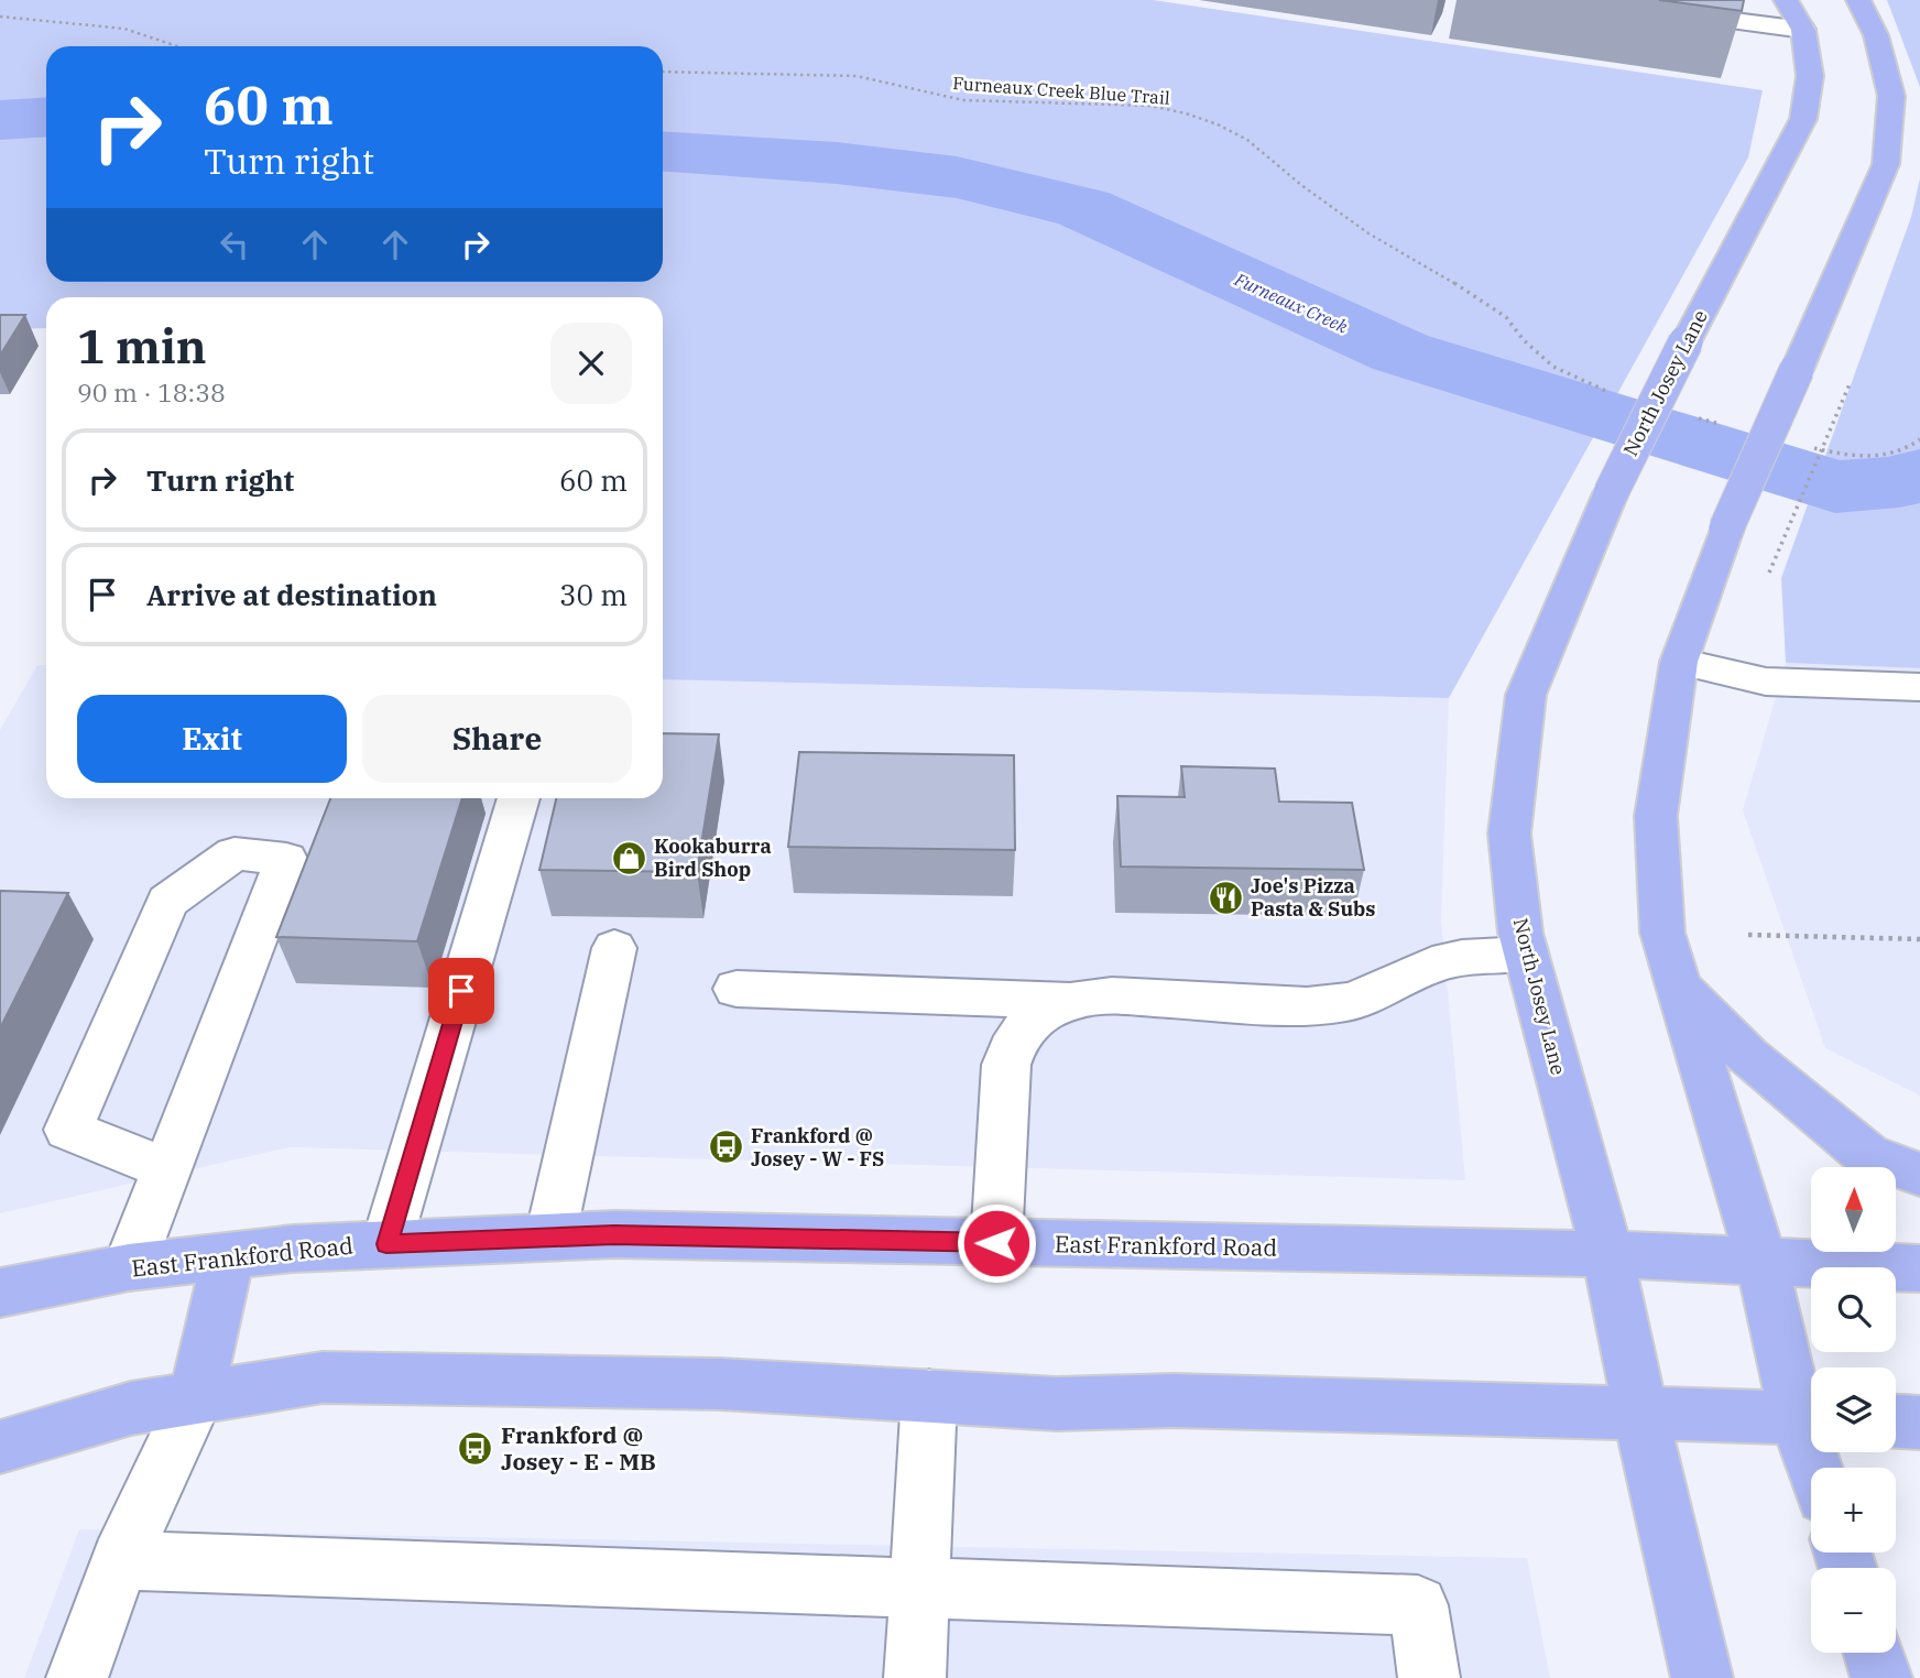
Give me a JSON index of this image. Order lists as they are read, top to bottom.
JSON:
{
  "streets": {
    "main road": ["North Josey Lane", "East Frankford Road"],
    "path": ["Furneaux Creek Blue Trail"]
  },
  "crossings": [
    ["North Josey Lane", "East Frankford Road"]
  ],
  "water": ["Furneaux Creek"],
  "places": {
    "shop": ["Kookaburra Bird Shop"],
    "restaurant": ["Joe's Pizza Pasta & Subs"],
    "bus stop": ["Frankford @ Josey - W - FS", "Frankford @ Josey - E - MB"]
  },
  "north": "top",
  "page": {
    "turn": ["60 m", "Turn right"],
    "heading": ["1 min", "90 m · 18:38"],
    "list": [
      {
        "name": "Turn right",
        "value": "60 m"
      },
      {
        "name": "Arrive at destination",
        "value": "30 m"
      }
    ],
    "buttons": ["Exit", "Share"],
    "map_buttons": ["+", "−"]
  }
}
